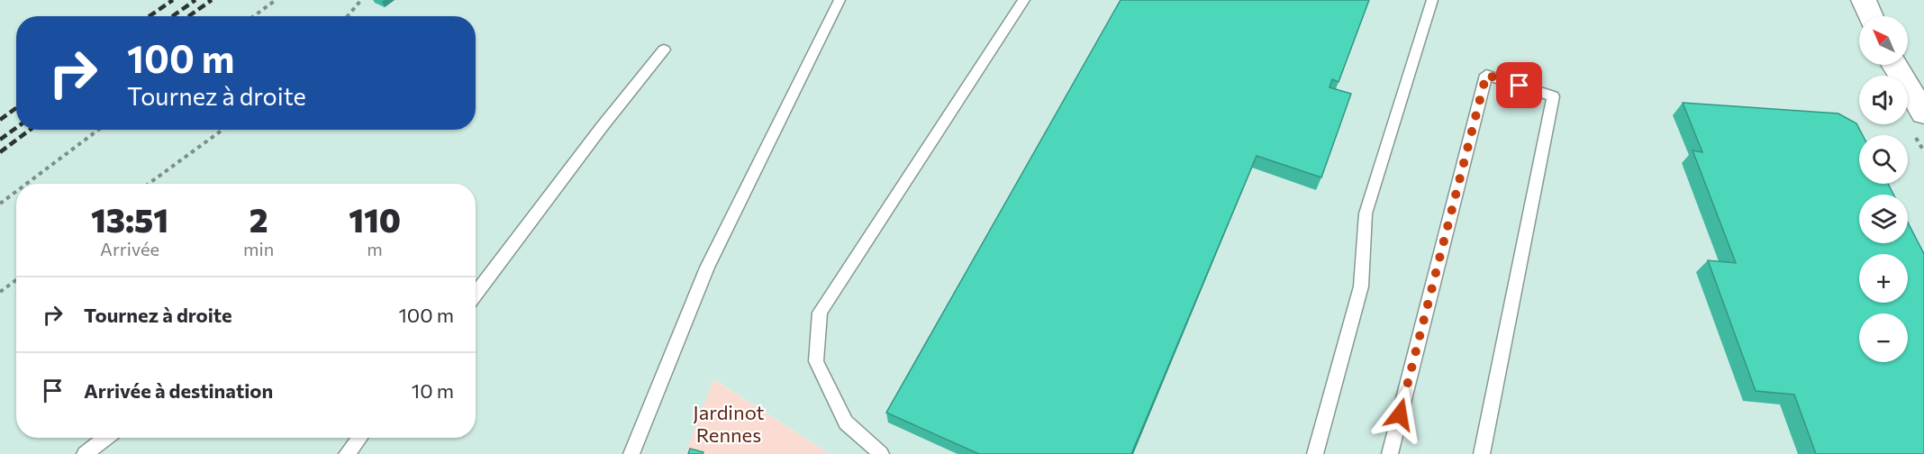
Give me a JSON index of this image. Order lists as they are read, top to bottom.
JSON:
{
  "parks": ["Jardinot Rennes"],
  "north": "top left",
  "page": {
    "map_buttons": ["+", "−"],
    "turn": ["100 m", "Tournez à droite"],
    "eta": [
      "13:51",
      "Arrivée",
      "2",
      "min",
      "110",
      "m"
    ],
    "list": [
      {
        "name": "Tournez à droite",
        "value": "100 m"
      },
      {
        "name": "Arrivée à destination",
        "value": "10 m"
      }
    ]
  }
}
